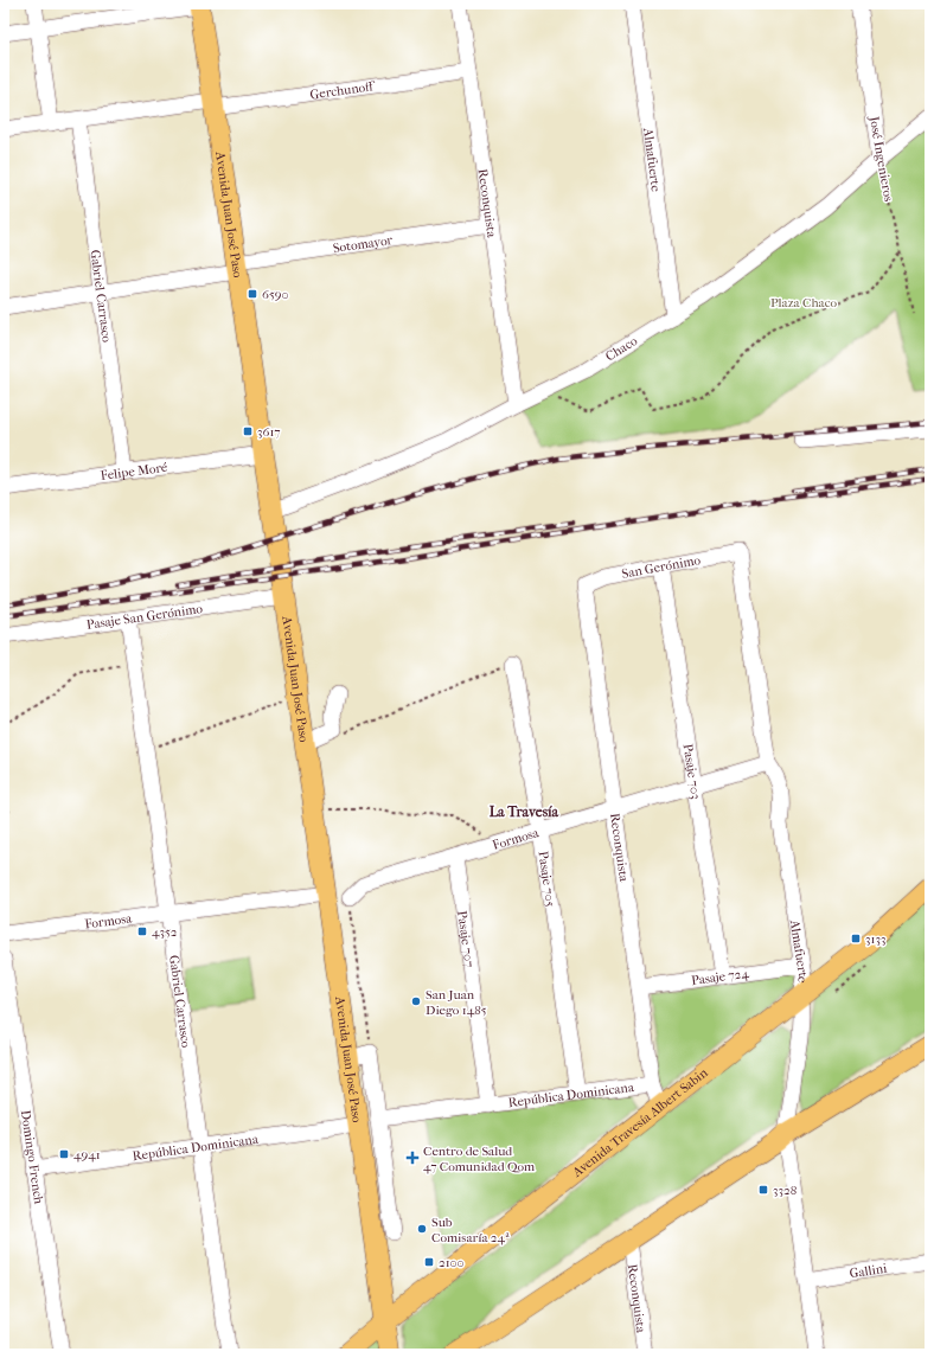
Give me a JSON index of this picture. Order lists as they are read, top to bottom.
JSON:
{
  "streets": {
    "main road": ["Avenida Juan José Paso", "Avenida Travesía Albert Sabin"],
    "street": [
      "Gerchunoff",
      "José Ingenieros",
      "Almafuerte",
      "Reconquista",
      "Sotomayor",
      "Gabriel Carrasco",
      "Chaco",
      "Felipe Moré",
      "San Gerónimo",
      "Pasaje San Gerónimo",
      "Pasaje 703",
      "Formosa",
      "Pasaje 705",
      "Pasaje 707",
      "Pasaje 724",
      "República Dominicana",
      "Domingo French",
      "Gallini"
    ]
  },
  "crossings": [
    ["Gerchunoff", "Reconquista"],
    ["Gerchunoff", "Avenida Juan José Paso"],
    ["Gerchunoff", "Gabriel Carrasco"],
    ["José Ingenieros", "Chaco"],
    ["Almafuerte", "Chaco"],
    ["Almafuerte", "San Gerónimo"],
    ["Almafuerte", "Formosa"],
    ["Almafuerte", "Pasaje 724"],
    ["Almafuerte", "Avenida Travesía Albert Sabin"],
    ["Almafuerte", "Gallini"],
    ["Reconquista", "Sotomayor"],
    ["Reconquista", "Chaco"],
    ["Reconquista", "San Gerónimo"],
    ["Reconquista", "Formosa"],
    ["Reconquista", "Pasaje 724"],
    ["Reconquista", "República Dominicana"],
    ["Reconquista", "Avenida Travesía Albert Sabin"],
    ["Avenida Juan José Paso", "Sotomayor"],
    ["Avenida Juan José Paso", "Chaco"],
    ["Avenida Juan José Paso", "Felipe Moré"],
    ["Avenida Juan José Paso", "Pasaje San Gerónimo"],
    ["Avenida Juan José Paso", "Formosa"],
    ["Avenida Juan José Paso", "República Dominicana"],
    ["Avenida Juan José Paso", "Avenida Travesía Albert Sabin"],
    ["Sotomayor", "Gabriel Carrasco"],
    ["Gabriel Carrasco", "Felipe Moré"],
    ["Gabriel Carrasco", "Pasaje San Gerónimo"],
    ["Gabriel Carrasco", "Formosa"],
    ["Gabriel Carrasco", "República Dominicana"],
    ["San Gerónimo", "Pasaje 703"],
    ["Pasaje 703", "Formosa"],
    ["Pasaje 703", "Pasaje 724"],
    ["Formosa", "Pasaje 705"],
    ["Formosa", "Pasaje 707"],
    ["Pasaje 705", "República Dominicana"],
    ["Pasaje 707", "República Dominicana"],
    ["República Dominicana", "Domingo French"]
  ],
  "districts": ["La Travesía"],
  "parks": ["Plaza Chaco"],
  "places": {
    "transit": [
      "6590",
      "3617",
      "4352",
      "3133",
      "4941",
      "3328",
      "2100"
    ],
    "other": ["San Juan Diego 1485", "Sub Comisaría 24ª"],
    "health": ["Centro de Salud 47 Comunidad Qom"]
  }
}
